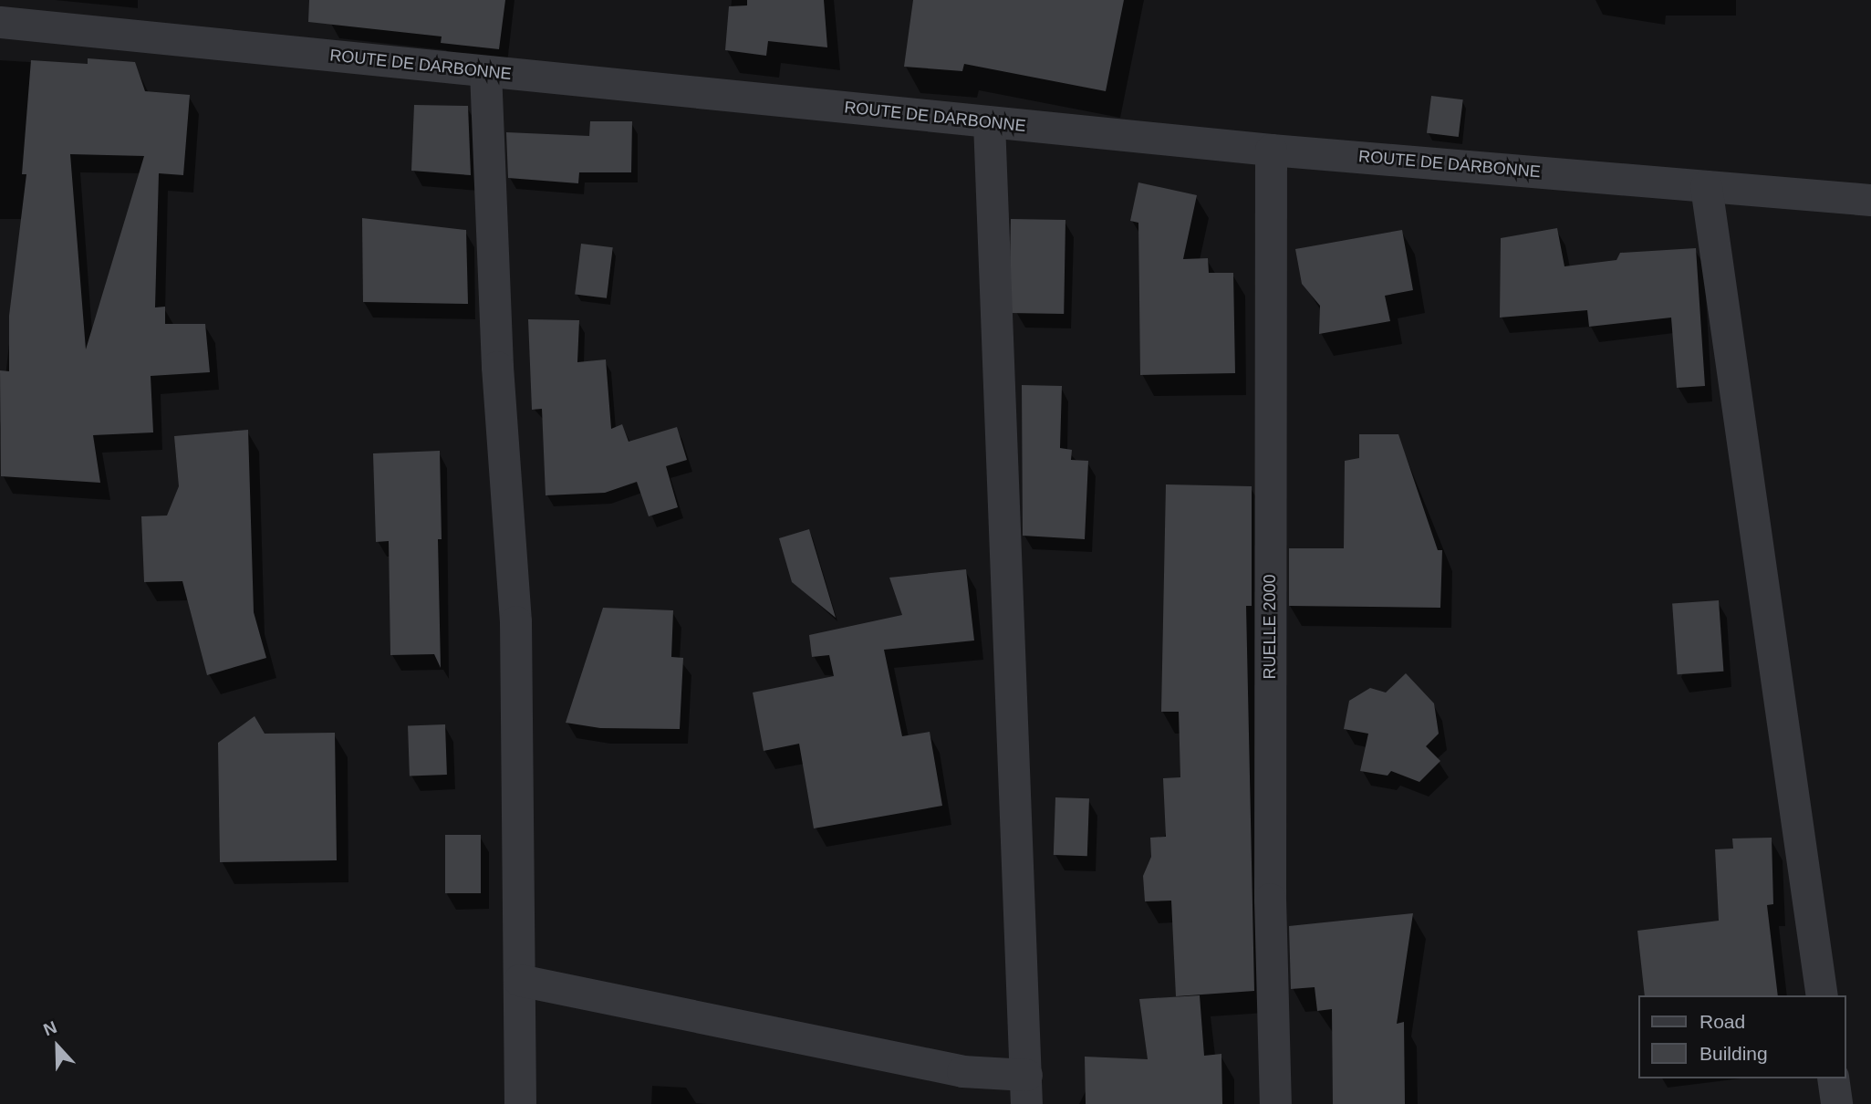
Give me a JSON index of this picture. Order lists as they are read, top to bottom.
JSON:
{
  "streets": {
    "street": ["ROUTE DE DARBONNE", "RUELLE 2000"]
  },
  "crossings": [
    ["ROUTE DE DARBONNE", "RUELLE 2000"]
  ],
  "legend": ["Road", "Building"],
  "north": "top"
}
